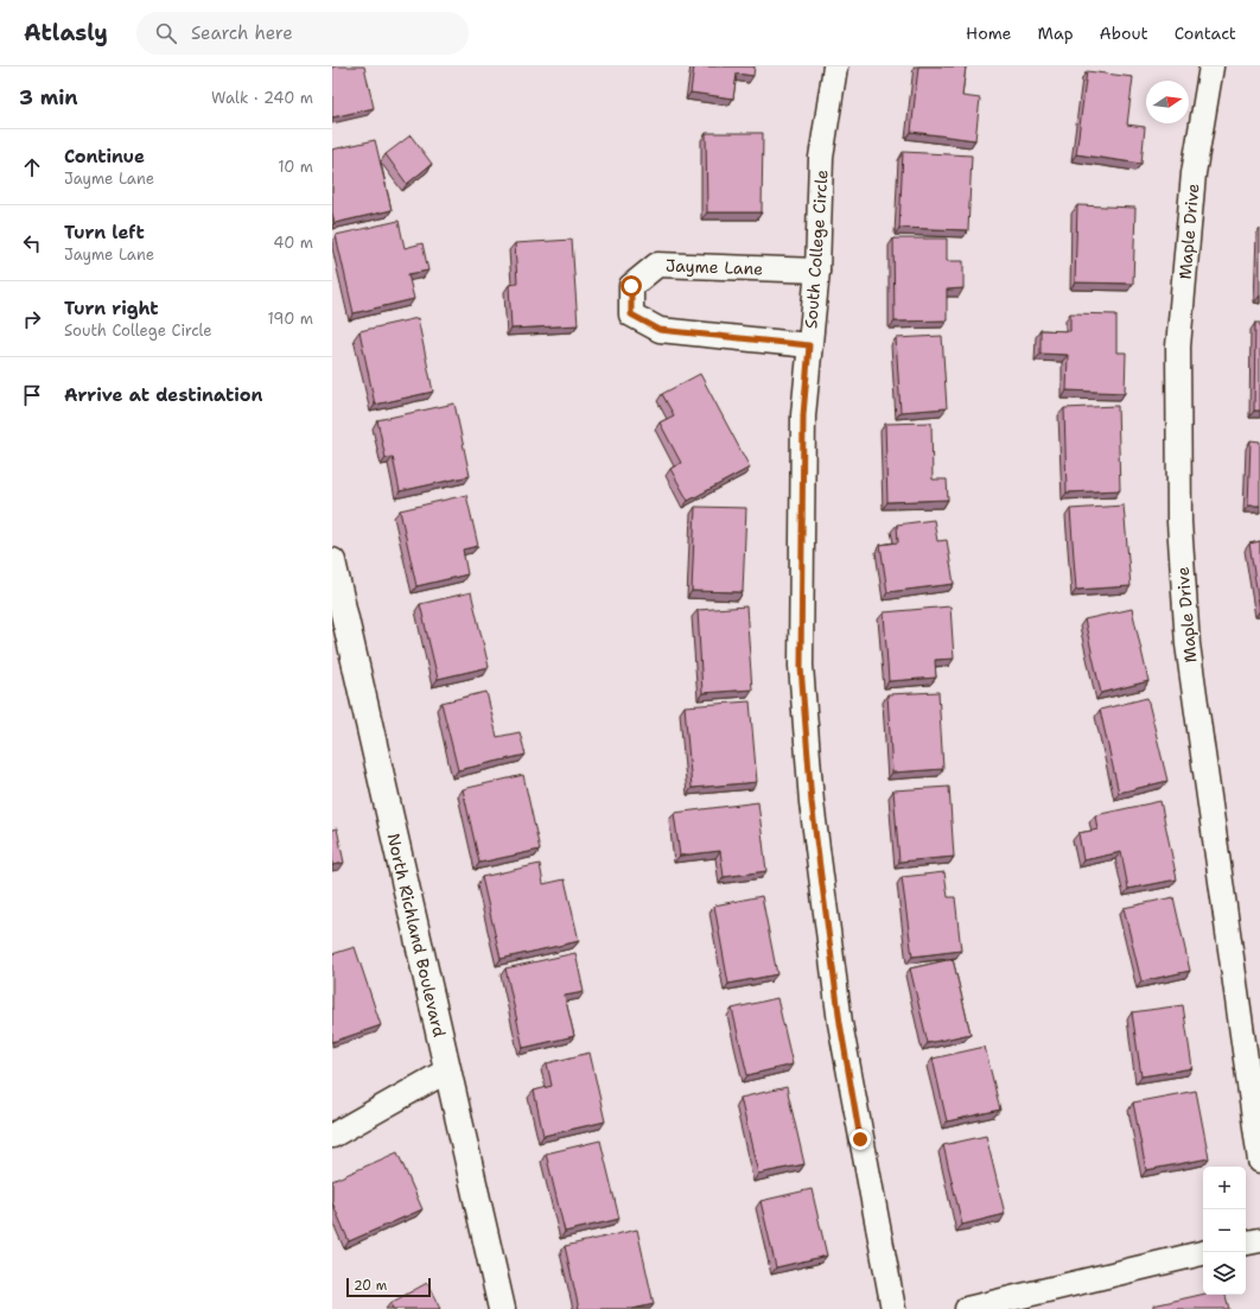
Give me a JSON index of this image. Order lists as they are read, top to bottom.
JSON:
{
  "streets": {
    "street": [
      "Maple Drive",
      "South College Circle",
      "Jayme Lane",
      "North Richland Boulevard"
    ]
  },
  "crossings": [
    ["South College Circle", "Jayme Lane"]
  ],
  "scale_bar": "20 m",
  "north": "right",
  "page": {
    "header": "Atlasly",
    "search": "Search here",
    "nav": [
      "Home",
      "Map",
      "About",
      "Contact"
    ],
    "heading": ["3 min", "Walk · 240 m"],
    "list": [
      ["Continue", "Jayme Lane", "10 m"],
      ["Turn left", "Jayme Lane", "40 m"],
      ["Turn right", "South College Circle", "190 m"],
      "Arrive at destination"
    ],
    "map_buttons": ["+", "−"],
    "scale": "20 m"
  }
}
